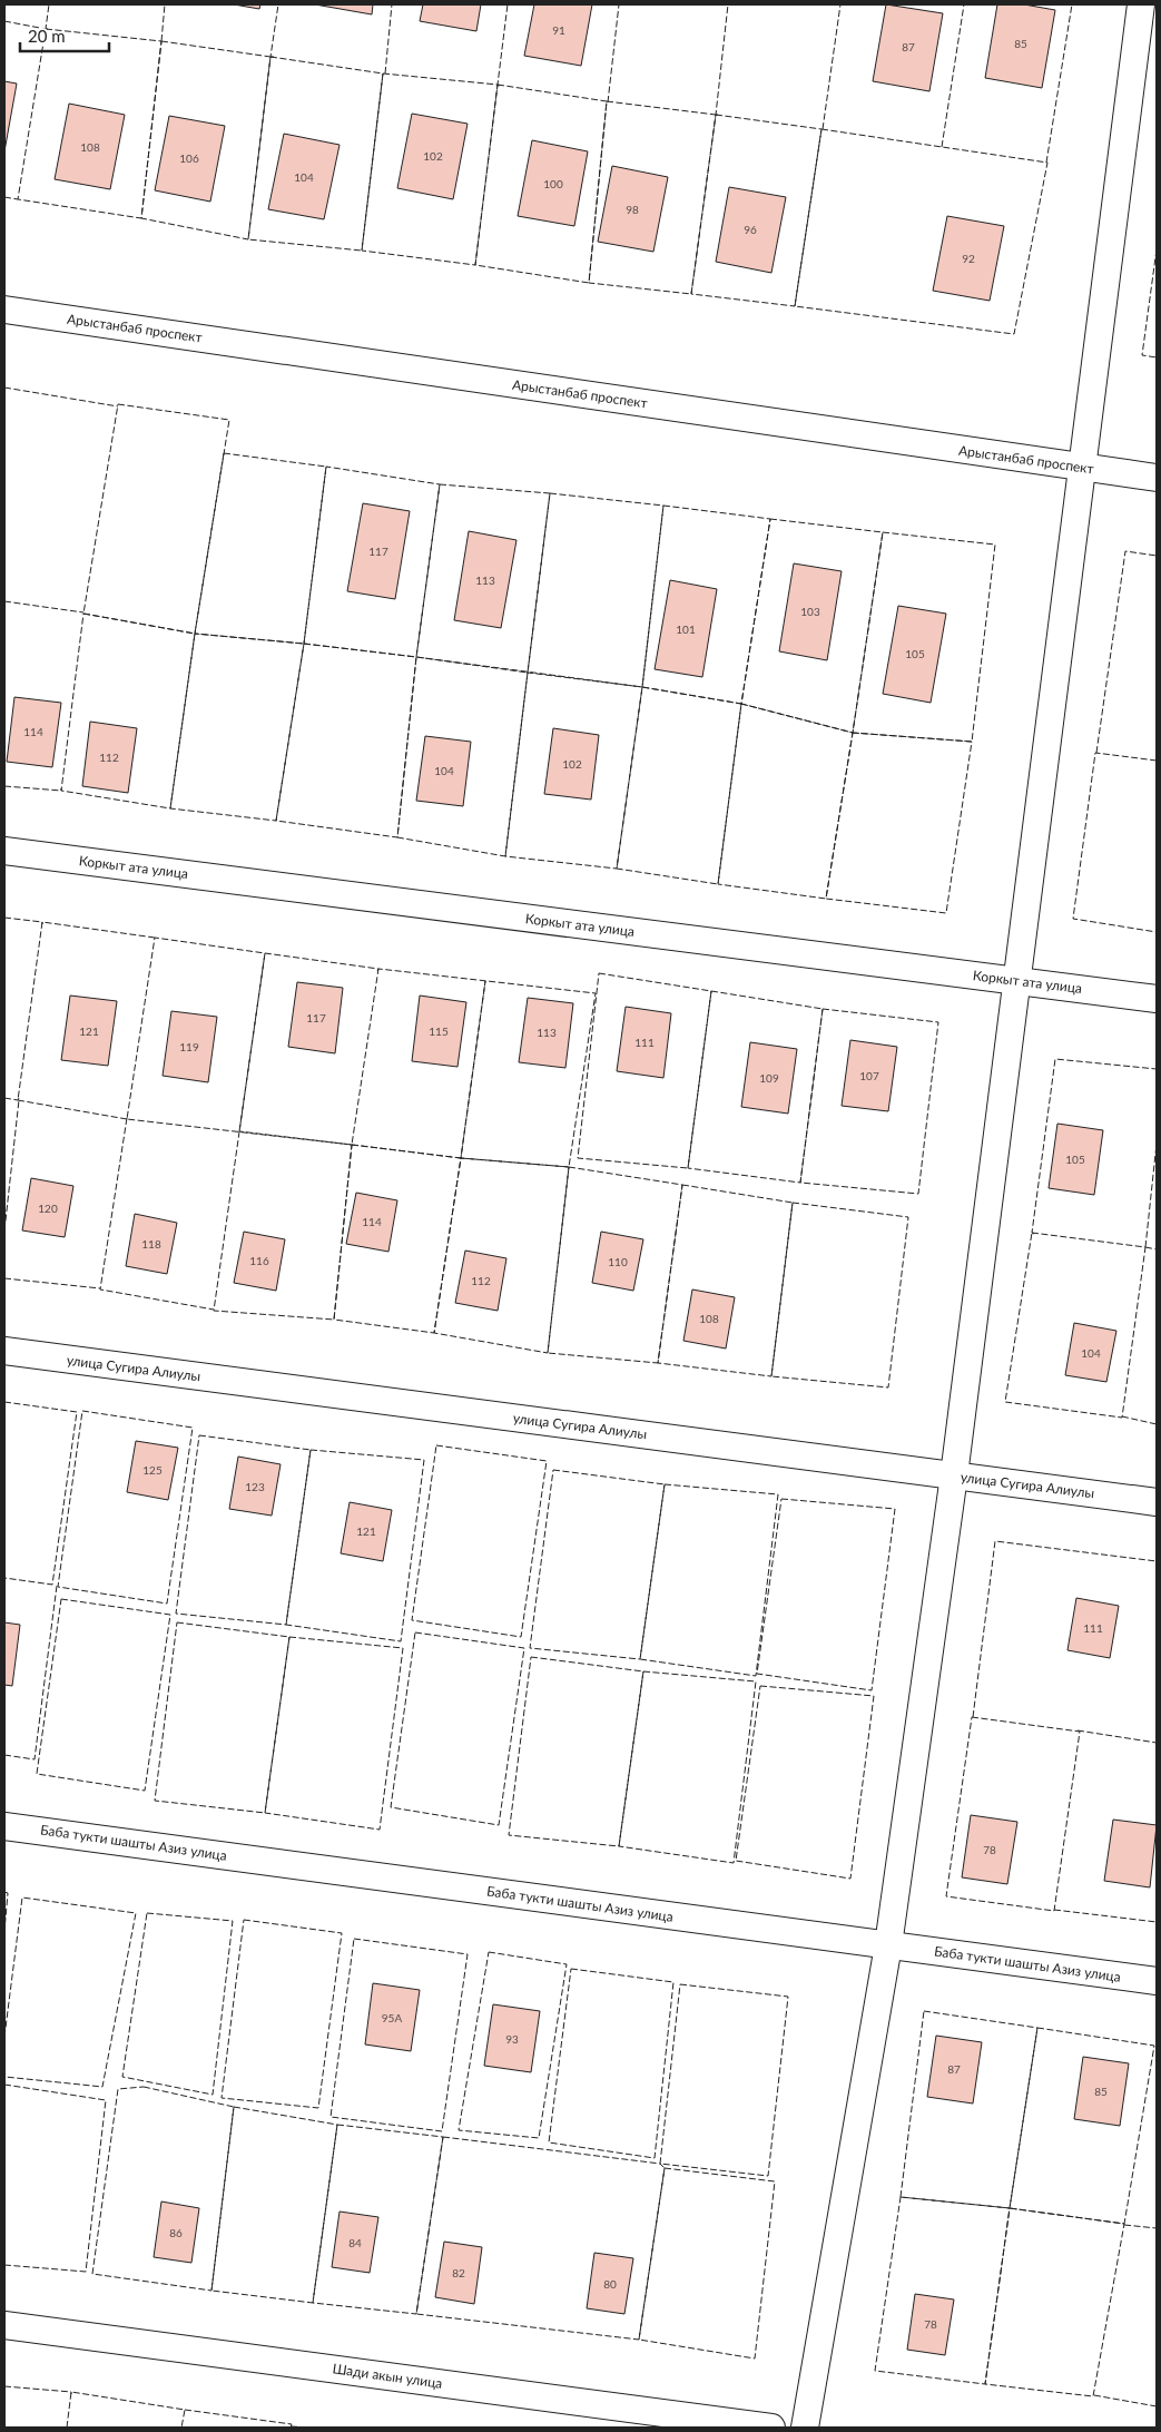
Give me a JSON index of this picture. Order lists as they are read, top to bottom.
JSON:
{
  "streets": {
    "street": [
      "Арыстанбаб проспект",
      "Коркыт ата улица",
      "улица Сугира Алиулы",
      "Баба тукти шашты Азиз улица",
      "Шади акын улица"
    ]
  },
  "house_numbers": [
    "91",
    "85",
    "87",
    "108",
    "102",
    "106",
    "104",
    "100",
    "98",
    "96",
    "92",
    "117",
    "113",
    "103",
    "101",
    "105",
    "114",
    "112",
    "102",
    "104",
    "117",
    "121",
    "115",
    "113",
    "111",
    "119",
    "107",
    "109",
    "105",
    "120",
    "114",
    "118",
    "116",
    "110",
    "112",
    "108",
    "104",
    "125",
    "123",
    "121",
    "111",
    "78",
    "95А",
    "93",
    "87",
    "85",
    "86",
    "84",
    "82",
    "80",
    "78"
  ],
  "scale_bar": "20 m"
}
